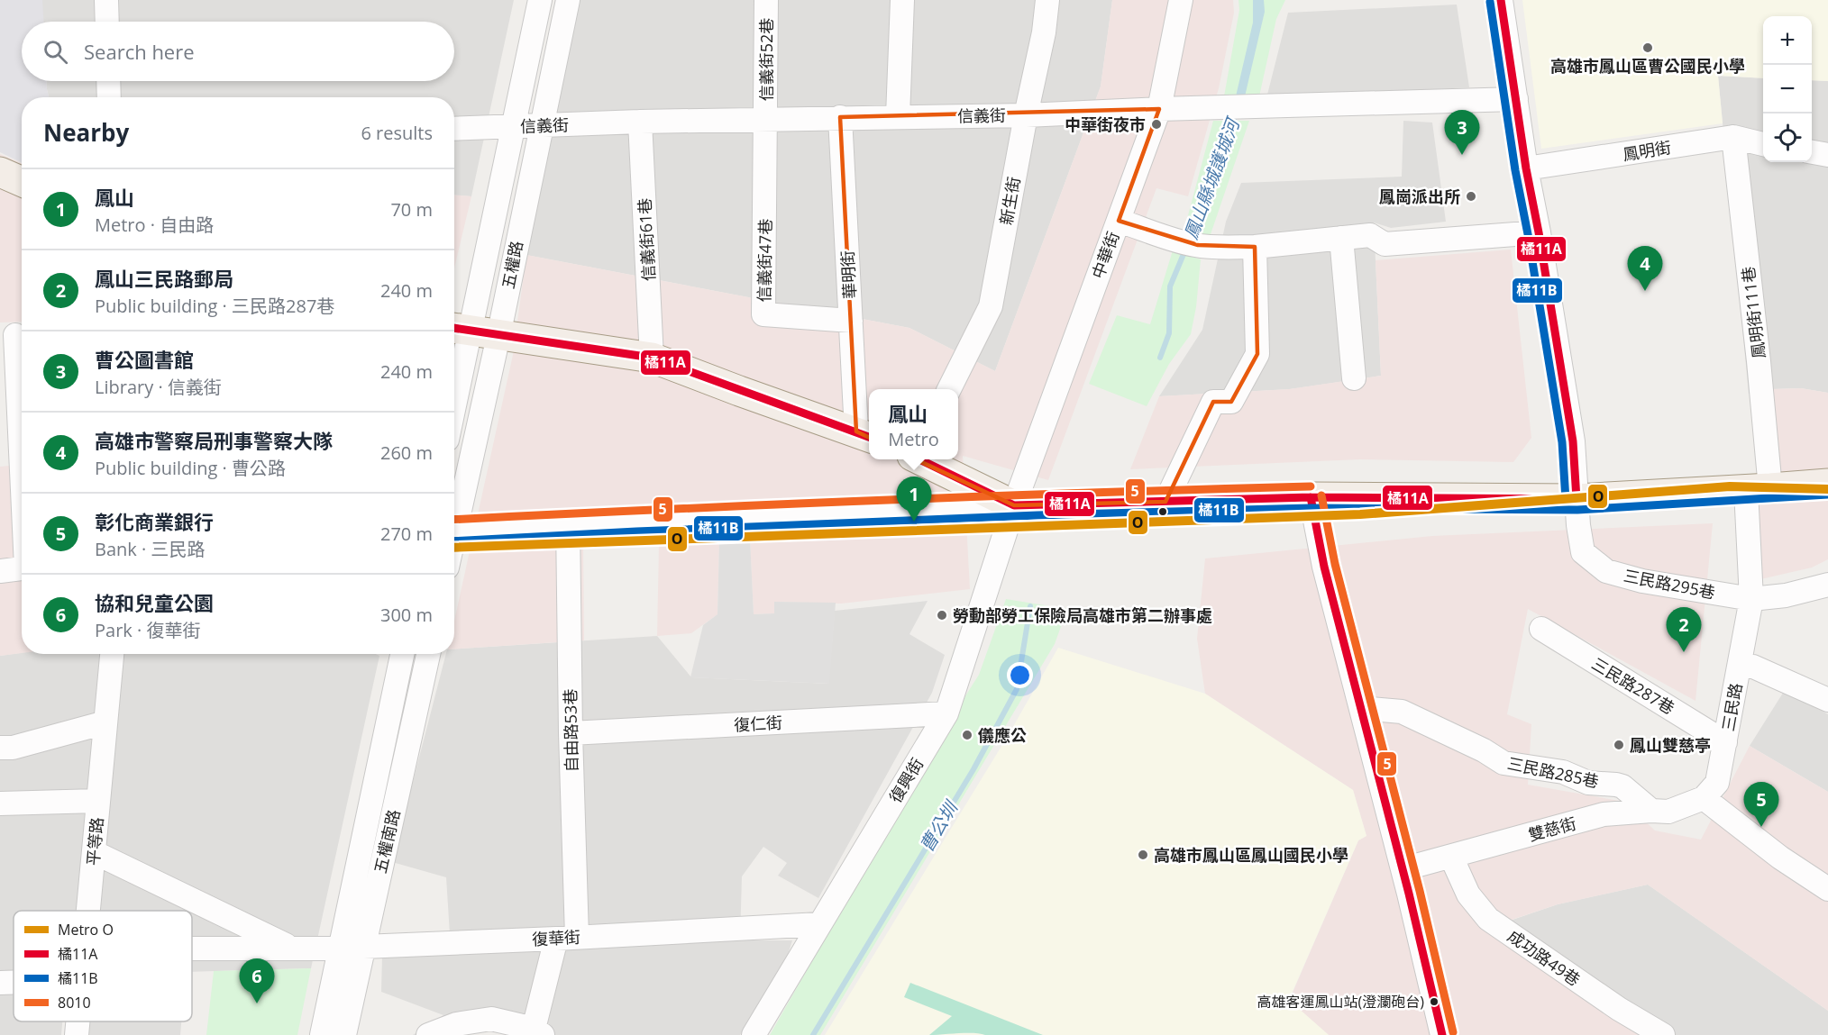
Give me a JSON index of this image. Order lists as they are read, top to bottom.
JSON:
{
  "streets": {
    "street": [
      "信義街52巷",
      "信義街",
      "鳳明街",
      "新生街",
      "信義街61巷",
      "中華街",
      "信義街47巷",
      "五權路",
      "華明街",
      "鳳明街111巷",
      "三民路295巷",
      "三民路287巷",
      "三民路",
      "復仁街",
      "自由路53巷",
      "三民路285巷",
      "復興街",
      "雙慈街",
      "平等路",
      "五權南路",
      "復華街",
      "成功路49巷"
    ]
  },
  "crossings": [
    ["信義街52巷", "信義街"],
    ["信義街52巷", "信義街47巷"],
    ["信義街", "新生街"],
    ["信義街", "信義街61巷"],
    ["信義街", "中華街"],
    ["信義街", "信義街47巷"],
    ["信義街", "五權路"],
    ["信義街", "華明街"],
    ["信義街", "三民路295巷"],
    ["鳳明街", "鳳明街111巷"],
    ["鳳明街", "三民路295巷"],
    ["中華街", "復興街"],
    ["信義街47巷", "華明街"],
    ["鳳明街111巷", "三民路"],
    ["三民路295巷", "三民路"],
    ["三民路287巷", "三民路"],
    ["三民路", "雙慈街"],
    ["復仁街", "自由路53巷"],
    ["復仁街", "復興街"],
    ["自由路53巷", "復華街"],
    ["三民路285巷", "雙慈街"],
    ["復興街", "復華街"],
    ["雙慈街", "成功路49巷"],
    ["平等路", "復華街"],
    ["五權南路", "復華街"]
  ],
  "water": ["鳳山縣城護城河", "曹公圳"],
  "places": [
    "高雄市鳳山區曹公國民小學",
    "中華街夜市",
    "鳳崗派出所",
    "勞動部勞工保險局高雄市第二辦事處",
    "儀應公",
    "鳳山雙慈亭",
    "高雄市鳳山區鳳山國民小學",
    "高雄客運鳳山站(澄瀾砲台)"
  ],
  "lines": [
    "transit line 橘11A",
    "transit line 橘11B",
    "metro line O",
    "transit line 5"
  ],
  "legend": [
    "Metro O",
    "橘11A",
    "橘11B",
    "8010"
  ],
  "page": {
    "map_buttons": ["+", "−"],
    "search": "Search here",
    "heading": ["Nearby", "6 results"],
    "pins": [
      "3",
      "4",
      "1",
      "2",
      "5",
      "6"
    ],
    "list": [
      {
        "mark": "1",
        "name": "鳳山",
        "note": "Metro · 自由路",
        "value": "70 m"
      },
      {
        "mark": "2",
        "name": "鳳山三民路郵局",
        "note": "Public building · 三民路287巷",
        "value": "240 m"
      },
      {
        "mark": "3",
        "name": "曹公圖書館",
        "note": "Library · 信義街",
        "value": "240 m"
      },
      {
        "mark": "4",
        "name": "高雄市警察局刑事警察大隊",
        "note": "Public building · 曹公路",
        "value": "260 m"
      },
      {
        "mark": "5",
        "name": "彰化商業銀行",
        "note": "Bank · 三民路",
        "value": "270 m"
      },
      {
        "mark": "6",
        "name": "協和兒童公園",
        "note": "Park · 復華街",
        "value": "300 m"
      }
    ],
    "popup": ["鳳山", "Metro"]
  }
}
